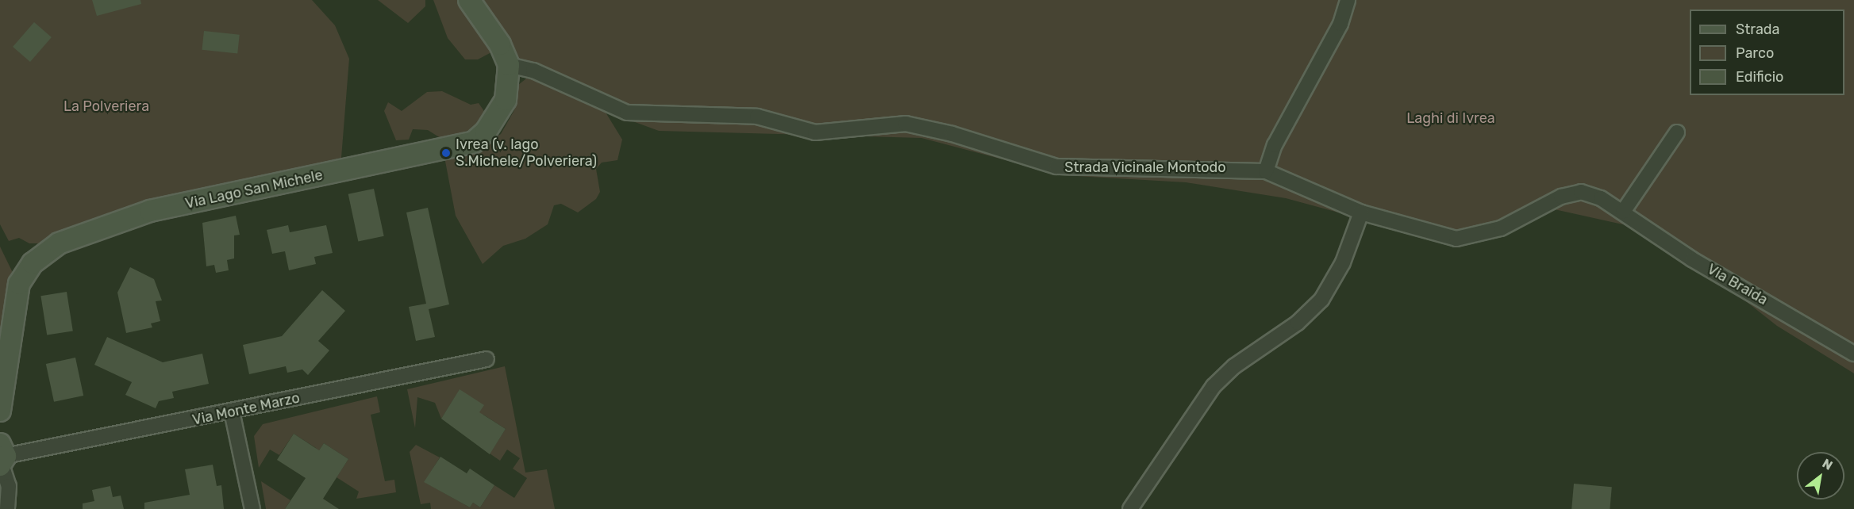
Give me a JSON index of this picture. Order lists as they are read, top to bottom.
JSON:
{
  "streets": {
    "main road": ["Via Lago San Michele"],
    "street": ["Strada Vicinale Montodo", "Via Braida", "Via Monte Marzo"]
  },
  "crossings": [
    ["Strada Vicinale Montodo", "Via Lago San Michele"],
    ["Strada Vicinale Montodo", "Via Braida"]
  ],
  "parks": ["La Polveriera", "Laghi di Ivrea"],
  "places": ["Ivrea (v. lago S.Michele/Polveriera)"],
  "legend": ["Strada", "Parco", "Edificio"],
  "north": "top right"
}
